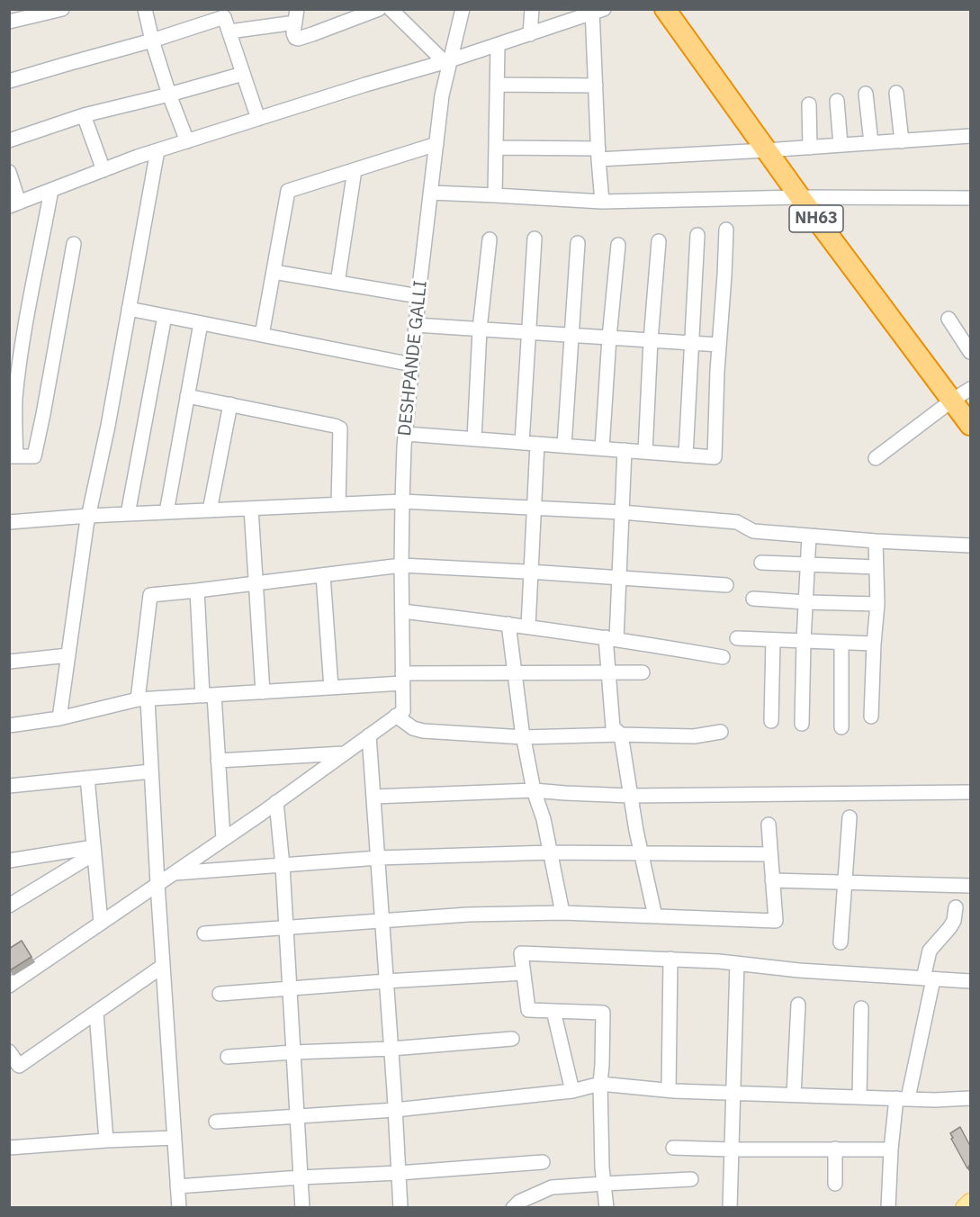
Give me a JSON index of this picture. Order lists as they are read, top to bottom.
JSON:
{
  "streets": {
    "highway": ["NH63"],
    "street": ["DESHPANDE GALLI"]
  }
}
